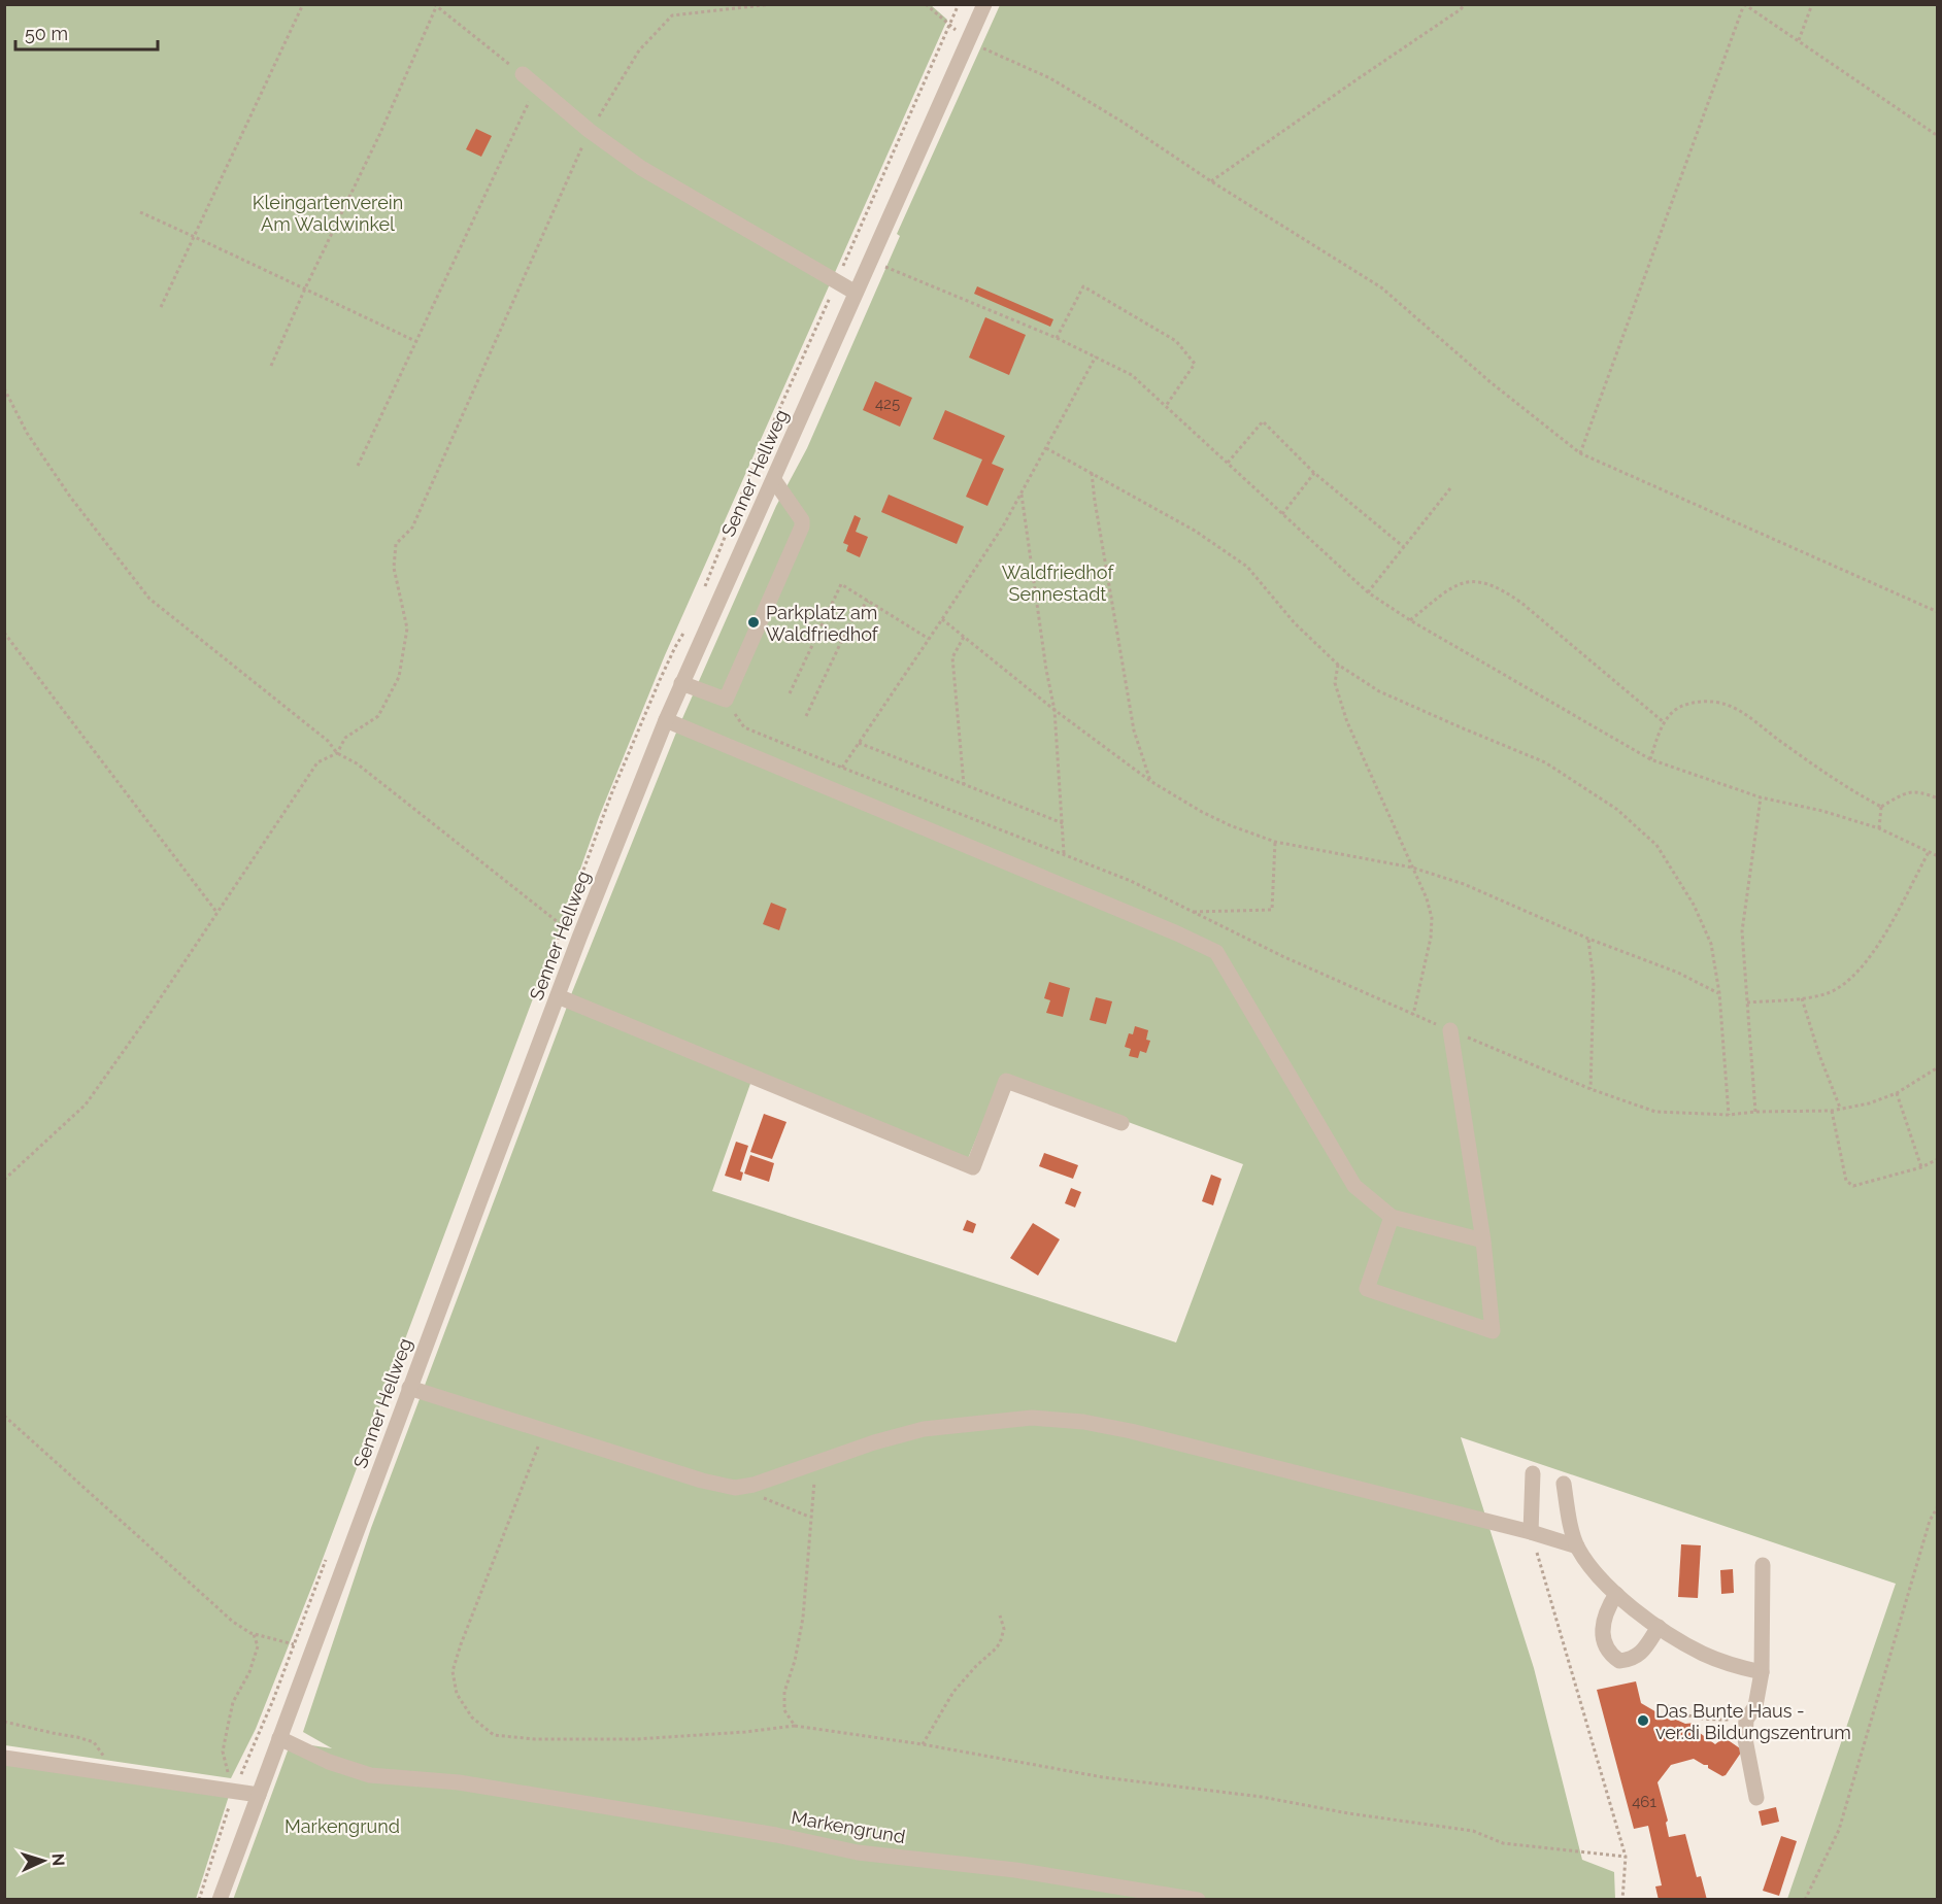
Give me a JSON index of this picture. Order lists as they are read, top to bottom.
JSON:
{
  "streets": {
    "street": ["Senner Hellweg", "Markengrund"]
  },
  "crossings": [
    ["Senner Hellweg", "Markengrund"]
  ],
  "parks": ["Kleingartenverein Am Waldwinkel", "Waldfriedhof Sennestadt", "Markengrund"],
  "places": ["Parkplatz am Waldfriedhof", "Das Bunte Haus - ver.di Bildungszentrum"],
  "house_numbers": ["425", "461"],
  "scale_bar": "50 m",
  "north": "right"
}
